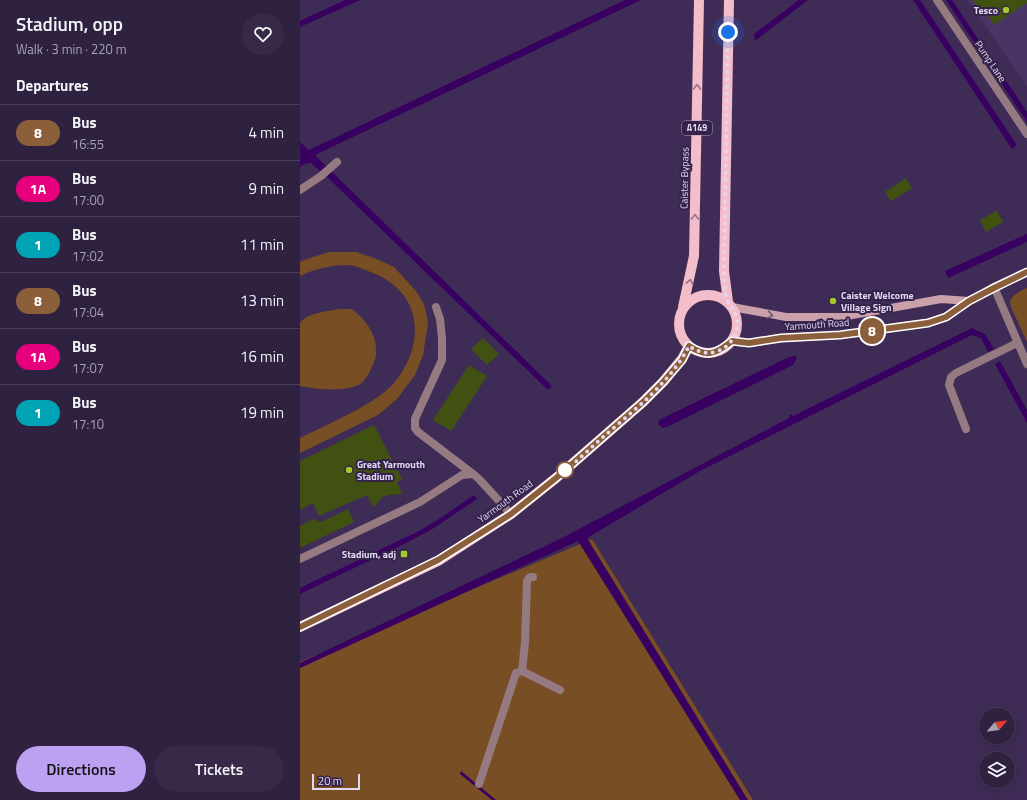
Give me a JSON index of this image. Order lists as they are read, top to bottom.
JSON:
{
  "streets": {
    "main road": ["A149", "Caister Bypass", "Yarmouth Road"],
    "street": ["Pump Lane"]
  },
  "crossings": [
    ["Caister Bypass", "Yarmouth Road"]
  ],
  "places": {
    "other": ["Tesco", "Caister Welcome Village Sign", "Great Yarmouth Stadium"],
    "transit": ["Stadium, adj"]
  },
  "lines": ["bus line 8"],
  "scale_bar": "20 m",
  "north": "top right",
  "page": {
    "heading": [
      ["Stadium, opp", "Walk · 3 min · 220 m"],
      "Departures"
    ],
    "on_map": "8",
    "list": [
      {
        "mark": "8",
        "name": "Bus",
        "note": "16:55",
        "value": "4 min"
      },
      {
        "mark": "1A",
        "name": "Bus",
        "note": "17:00",
        "value": "9 min"
      },
      {
        "mark": "1",
        "name": "Bus",
        "note": "17:02",
        "value": "11 min"
      },
      {
        "mark": "8",
        "name": "Bus",
        "note": "17:04",
        "value": "13 min"
      },
      {
        "mark": "1A",
        "name": "Bus",
        "note": "17:07",
        "value": "16 min"
      },
      {
        "mark": "1",
        "name": "Bus",
        "note": "17:10",
        "value": "19 min"
      }
    ],
    "buttons": ["Directions", "Tickets"],
    "scale": "20 m"
  }
}
